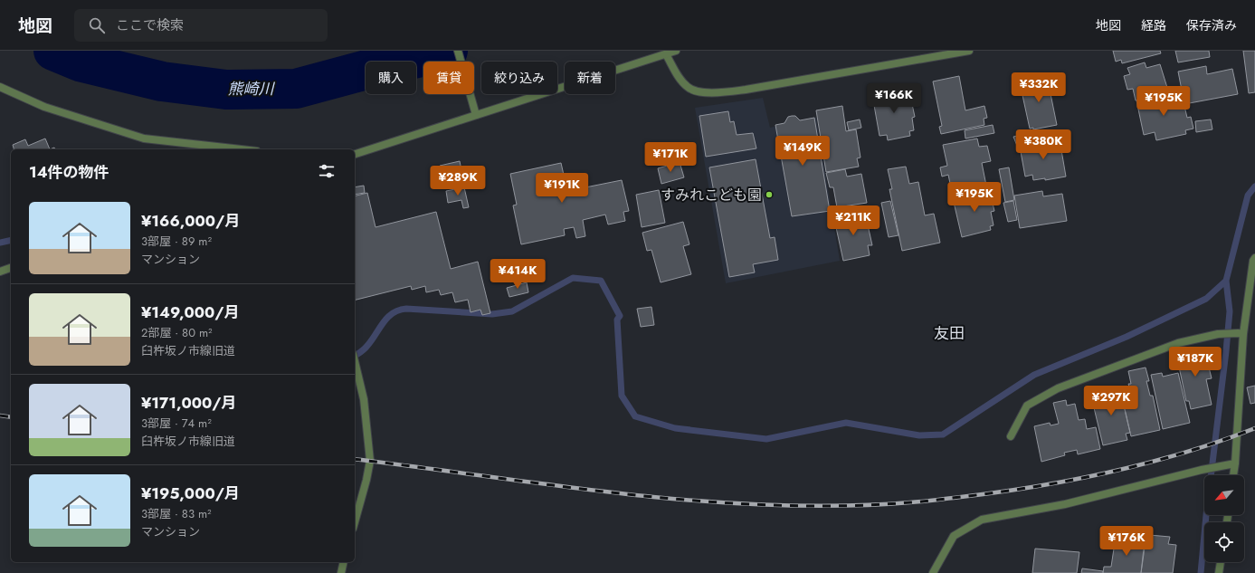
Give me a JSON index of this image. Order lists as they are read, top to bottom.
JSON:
{
  "districts": ["友田"],
  "water": ["熊崎川"],
  "places": ["すみれこども園"],
  "north": "bottom left",
  "page": {
    "header": "地図",
    "search": "ここで検索",
    "nav": ["地図", "経路", "保存済み"],
    "chip": [
      "購入",
      "賃貸",
      "絞り込み",
      "新着"
    ],
    "price": [
      "¥332K",
      "¥166K",
      "¥195K",
      "¥380K",
      "¥149K",
      "¥171K",
      "¥289K",
      "¥191K",
      "¥195K",
      "¥211K",
      "¥414K",
      "¥187K",
      "¥297K",
      "¥176K"
    ],
    "heading": "14件の物件",
    "list": [
      {
        "name": "¥166,000/月",
        "note": "3部屋 · 89 m² · マンション"
      },
      {
        "name": "¥149,000/月",
        "note": "2部屋 · 80 m² · 臼杵坂ノ市線旧道"
      },
      {
        "name": "¥171,000/月",
        "note": "3部屋 · 74 m² · 臼杵坂ノ市線旧道"
      },
      {
        "name": "¥195,000/月",
        "note": "3部屋 · 83 m² · マンション"
      }
    ]
  }
}
